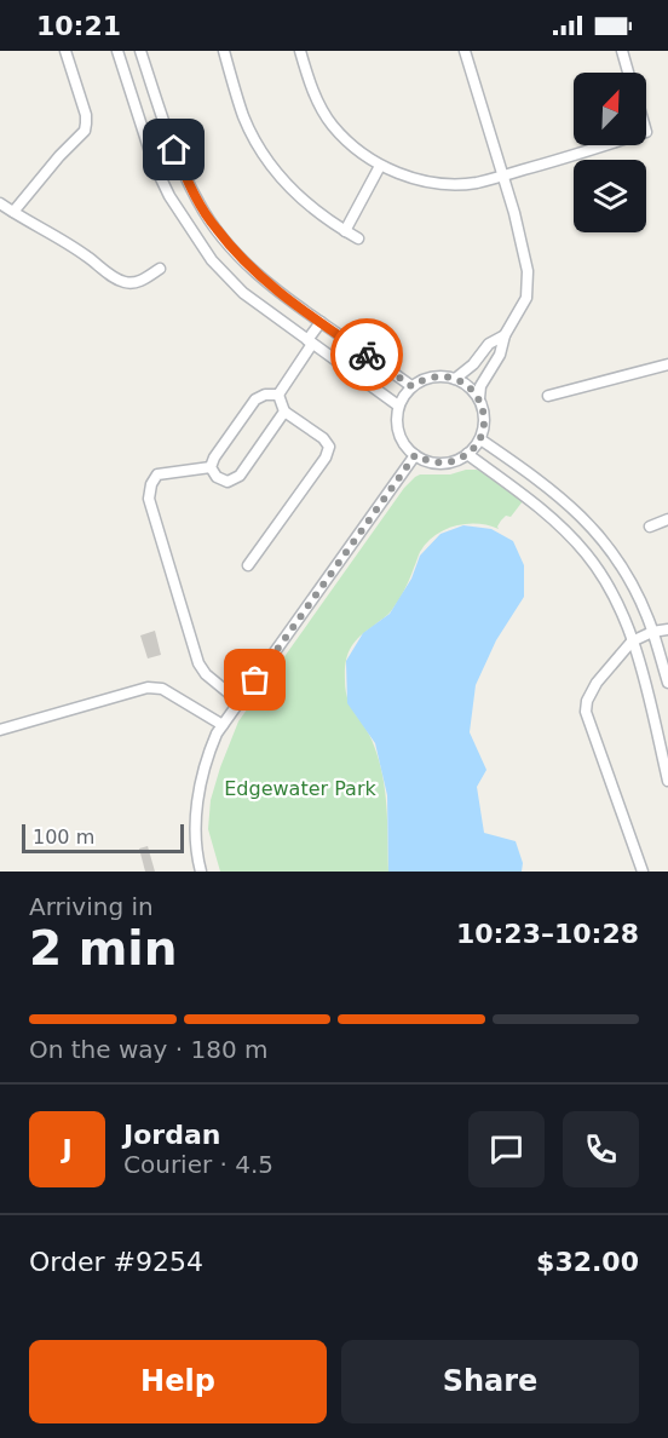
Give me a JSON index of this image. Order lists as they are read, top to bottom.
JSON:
{
  "parks": ["Edgewater Park"],
  "scale_bar": "100 m",
  "north": "top right",
  "page": {
    "status": "10:21",
    "scale": "100 m",
    "heading": ["2 min", "Arriving in", "10:23–10:28"],
    "panel": [
      "Jordan",
      "Courier · 4.5",
      "Order #9254",
      "$32.00"
    ],
    "bar": "On the way · 180 m",
    "round": "J",
    "buttons": ["Help", "Share"]
  }
}
